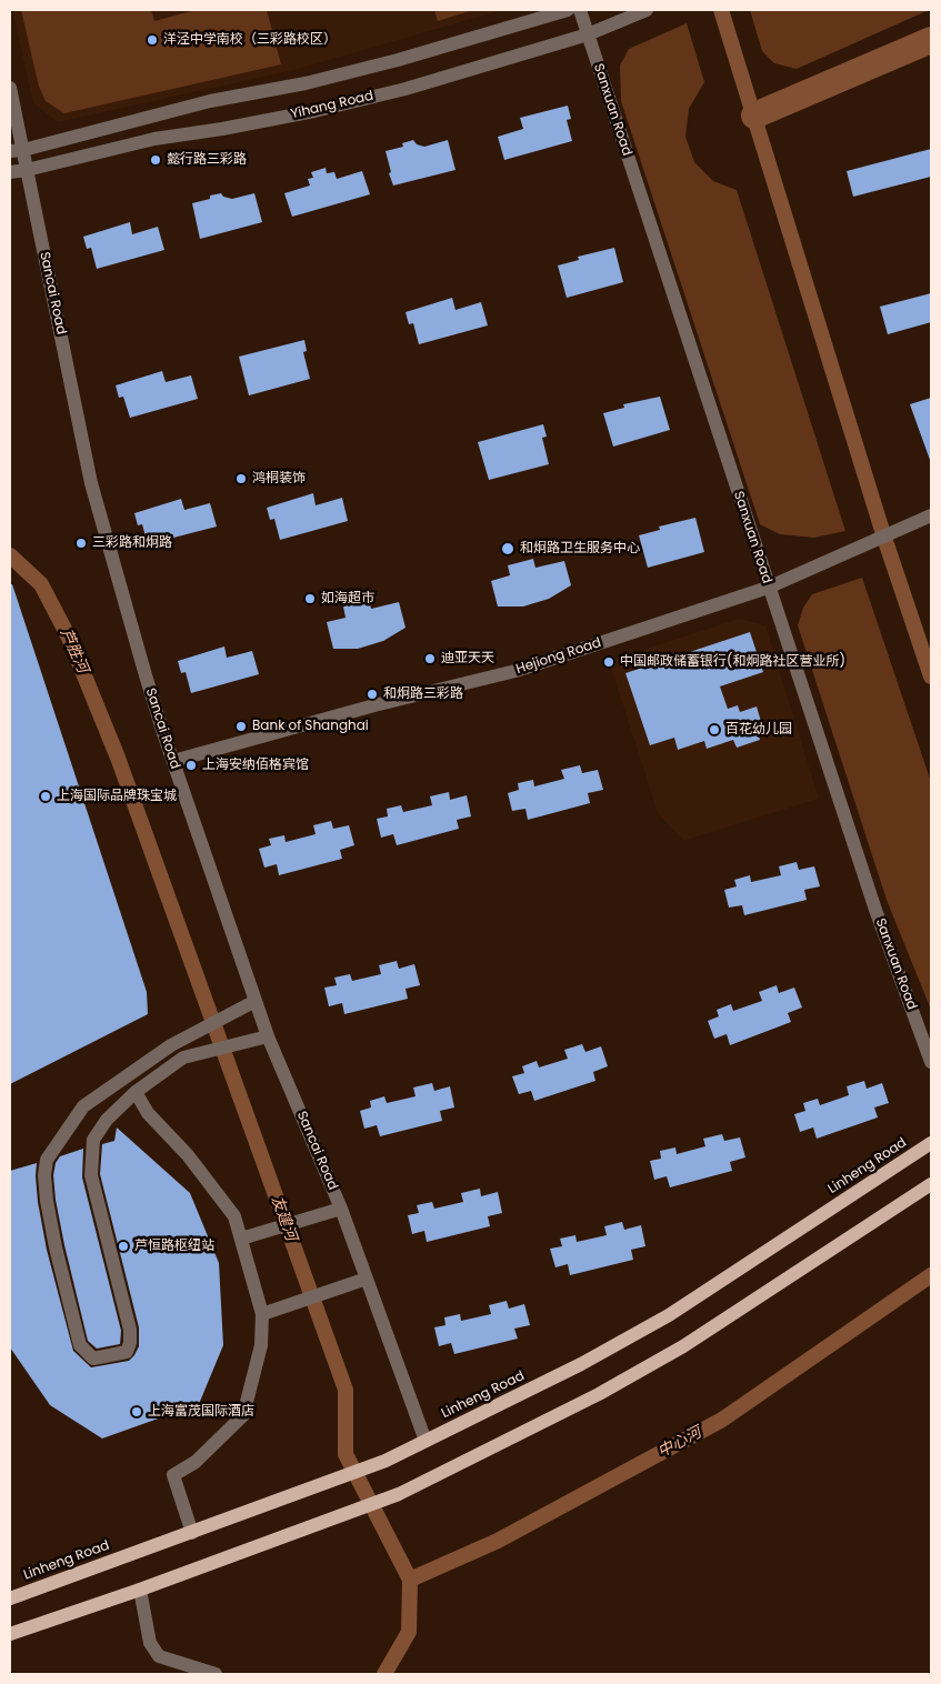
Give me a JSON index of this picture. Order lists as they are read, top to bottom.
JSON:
{
  "streets": {
    "main road": ["Linheng Road"],
    "street": [
      "Yihang Road",
      "Sanxuan Road",
      "Sancai Road",
      "Hejiong Road"
    ]
  },
  "crossings": [
    ["Yihang Road", "Sanxuan Road"],
    ["Yihang Road", "Sancai Road"],
    ["Sanxuan Road", "Hejiong Road"],
    ["Sancai Road", "Hejiong Road"],
    ["Sancai Road", "Linheng Road"]
  ],
  "water": ["芦胜河", "友建河", "中心河"],
  "places": [
    "洋泾中学南校（三彩路校区）",
    "懿行路三彩路",
    "鸿桐装饰",
    "三彩路和炯路",
    "和炯路卫生服务中心",
    "如海超市",
    "迪亚天天",
    "中国邮政储蓄银行(和炯路社区营业所)",
    "和炯路三彩路",
    "Bank of Shanghai",
    "百花幼儿园",
    "上海安纳佰格宾馆",
    "上海国际品牌珠宝城",
    "芦恒路枢纽站",
    "上海富茂国际酒店"
  ]
}
